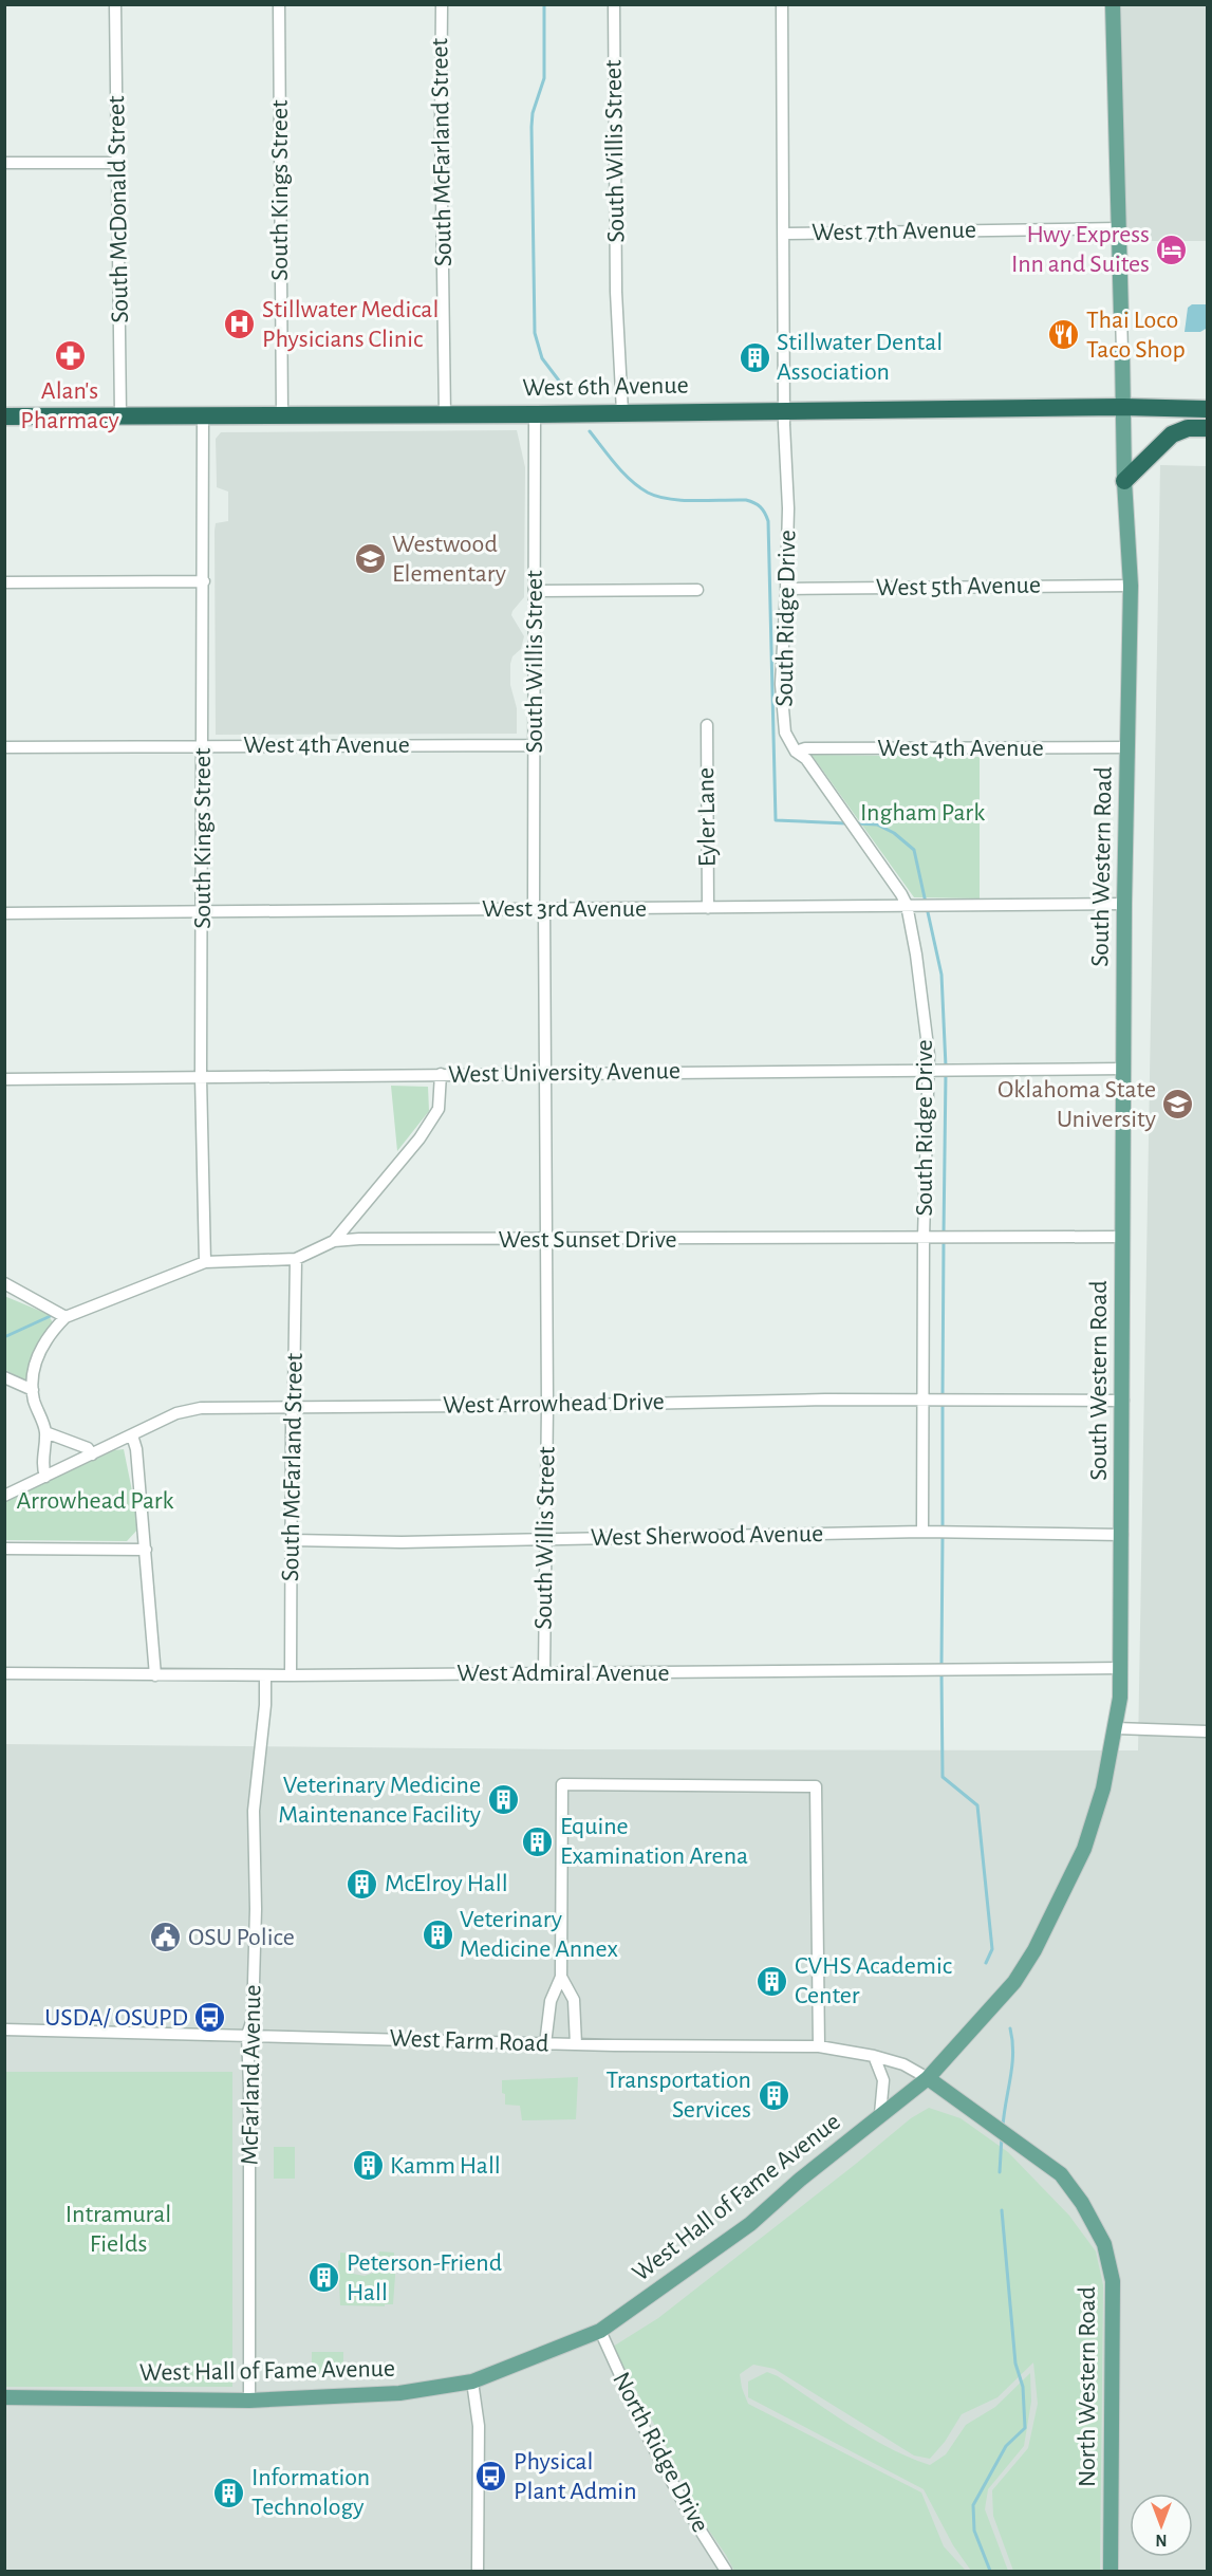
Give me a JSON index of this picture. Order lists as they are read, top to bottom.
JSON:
{
  "streets": {
    "highway": ["West 6th Avenue"],
    "main road": ["South Western Road", "West Hall of Fame Avenue", "North Western Road"],
    "street": [
      "South Willis Street",
      "South McFarland Street",
      "South Kings Street",
      "South McDonald Street",
      "West 7th Avenue",
      "West 5th Avenue",
      "South Ridge Drive",
      "West 4th Avenue",
      "Eyler Lane",
      "West 3rd Avenue",
      "West University Avenue",
      "West Sunset Drive",
      "West Arrowhead Drive",
      "West Sherwood Avenue",
      "West Admiral Avenue",
      "West Farm Road",
      "McFarland Avenue",
      "North Ridge Drive"
    ]
  },
  "crossings": [
    ["South Willis Street", "West 6th Avenue"],
    ["South Willis Street", "West 4th Avenue"],
    ["South Willis Street", "West 3rd Avenue"],
    ["South Willis Street", "West University Avenue"],
    ["South Willis Street", "West Sunset Drive"],
    ["South Willis Street", "West Arrowhead Drive"],
    ["South Willis Street", "West Sherwood Avenue"],
    ["South Willis Street", "West Admiral Avenue"],
    ["South McFarland Street", "West 6th Avenue"],
    ["South McFarland Street", "West Sunset Drive"],
    ["South McFarland Street", "West Arrowhead Drive"],
    ["South McFarland Street", "West Sherwood Avenue"],
    ["South McFarland Street", "West Admiral Avenue"],
    ["South Kings Street", "West 6th Avenue"],
    ["South Kings Street", "West 4th Avenue"],
    ["South Kings Street", "West 3rd Avenue"],
    ["South Kings Street", "West University Avenue"],
    ["South Kings Street", "West Sunset Drive"],
    ["South McDonald Street", "West 6th Avenue"],
    ["West 7th Avenue", "South Ridge Drive"],
    ["West 7th Avenue", "South Western Road"],
    ["West 6th Avenue", "South Ridge Drive"],
    ["West 6th Avenue", "South Western Road"],
    ["West 5th Avenue", "South Ridge Drive"],
    ["West 5th Avenue", "South Western Road"],
    ["South Ridge Drive", "West 4th Avenue"],
    ["South Ridge Drive", "West 3rd Avenue"],
    ["South Ridge Drive", "West University Avenue"],
    ["South Ridge Drive", "West Sunset Drive"],
    ["South Ridge Drive", "West Arrowhead Drive"],
    ["South Ridge Drive", "West Sherwood Avenue"],
    ["West 4th Avenue", "South Western Road"],
    ["Eyler Lane", "West 3rd Avenue"],
    ["South Western Road", "West 3rd Avenue"],
    ["South Western Road", "West University Avenue"],
    ["South Western Road", "West Sunset Drive"],
    ["South Western Road", "West Arrowhead Drive"],
    ["South Western Road", "West Sherwood Avenue"],
    ["South Western Road", "West Admiral Avenue"],
    ["West Admiral Avenue", "McFarland Avenue"],
    ["West Farm Road", "McFarland Avenue"],
    ["West Farm Road", "West Hall of Fame Avenue"],
    ["West Farm Road", "North Western Road"],
    ["McFarland Avenue", "West Hall of Fame Avenue"],
    ["West Hall of Fame Avenue", "North Western Road"],
    ["West Hall of Fame Avenue", "North Ridge Drive"]
  ],
  "parks": ["Ingham Park", "Arrowhead Park", "Intramural Fields"],
  "places": {
    "hotel": ["Hwy Express Inn and Suites"],
    "hospital": ["Stillwater Medical Physicians Clinic"],
    "restaurant": ["Thai Loco Taco Shop"],
    "pharmacy": ["Alan's Pharmacy"],
    "building": [
      "Stillwater Dental Association",
      "Veterinary Medicine Maintenance Facility",
      "Equine Examination Arena",
      "McElroy Hall",
      "Veterinary Medicine Annex",
      "CVHS Academic Center",
      "Transportation Services",
      "Kamm Hall",
      "Peterson-Friend Hall",
      "Information Technology"
    ],
    "school or university": ["Westwood Elementary", "Oklahoma State University"],
    "public building": ["OSU Police"],
    "bus stop": ["USDA/ OSUPD", "Physical Plant Admin"]
  },
  "north": "bottom"
}
